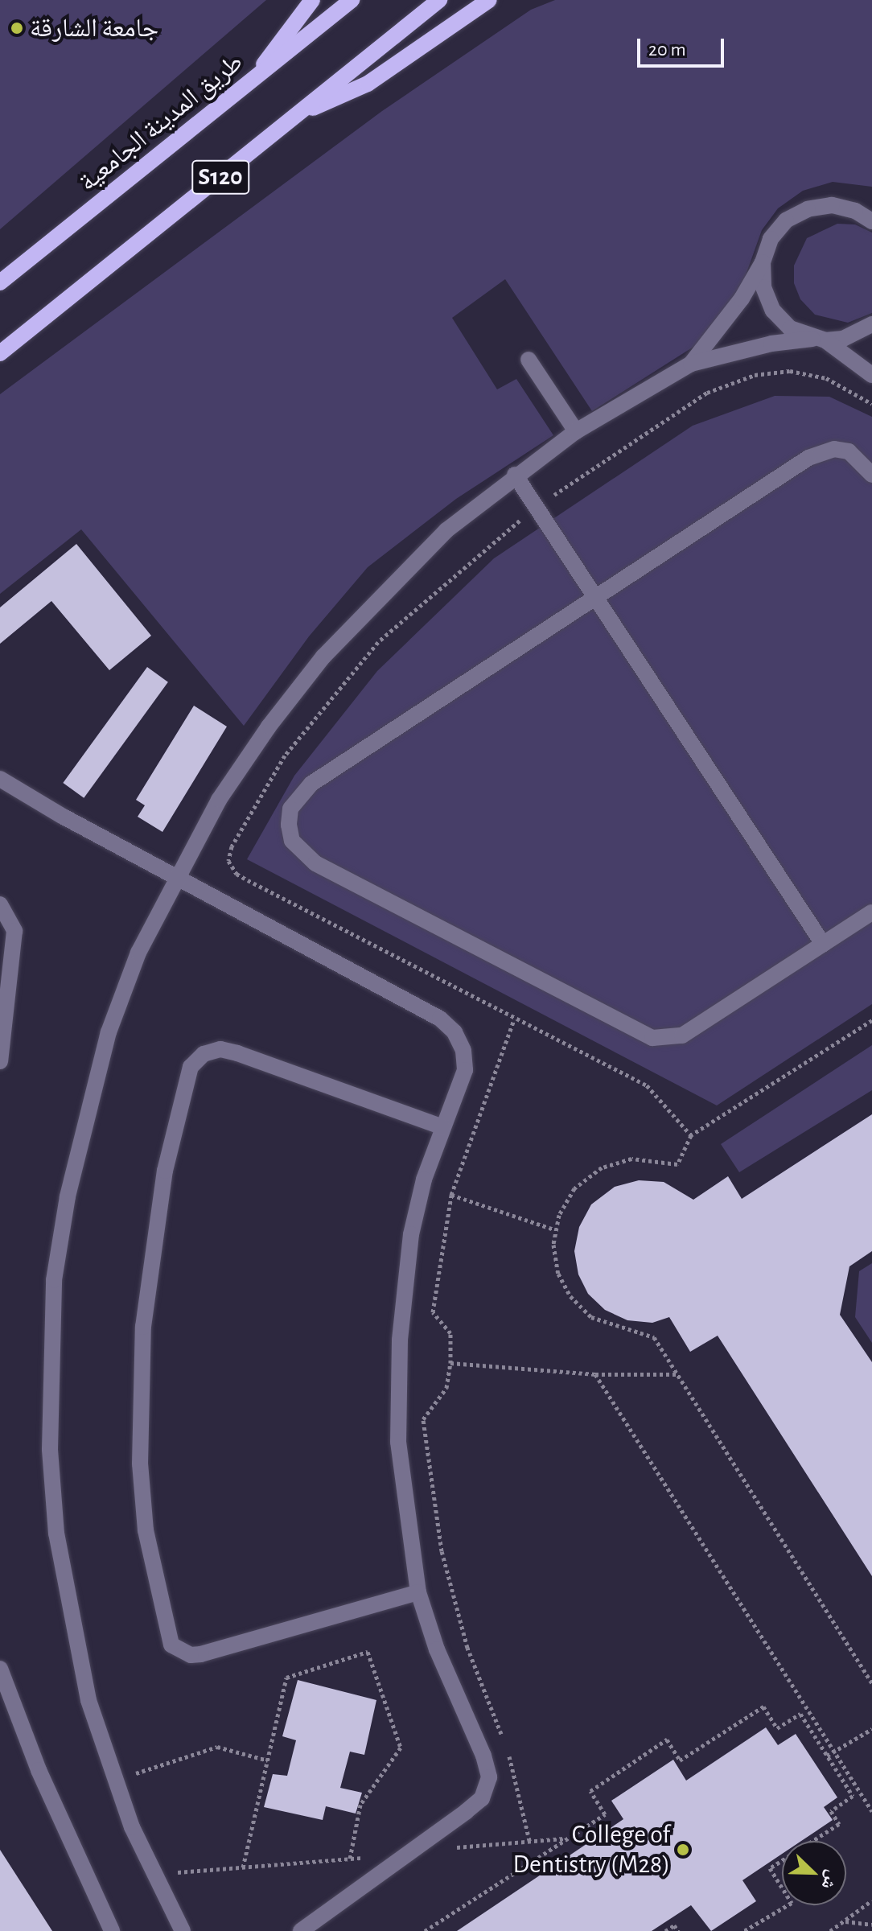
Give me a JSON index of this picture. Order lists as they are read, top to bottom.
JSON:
{
  "streets": {
    "main road": ["طريق المدينة الجامعية", "S120"]
  },
  "places": ["جامعة الشارقة", "College of Dentistry (M28)"],
  "scale_bar": "20 m",
  "north": "bottom right"
}
